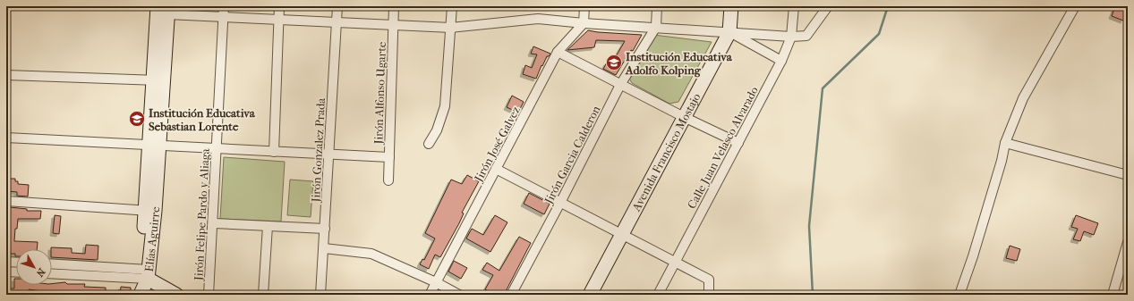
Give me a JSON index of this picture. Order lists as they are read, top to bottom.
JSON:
{
  "streets": {
    "street": [
      "Jirón Alfonso Ugarte",
      "Jirón José Galvez",
      "Calle Juan Velasco Alvarado",
      "Jirón Gonzalez Prada",
      "Avenida Francisco Mostajo",
      "Jirón Garcia Calderon",
      "Jirón Felipe Pardo y Aliaga",
      "Elías Aguirre"
    ]
  },
  "places": {
    "school or university": ["Institución Educativa Adolfo Kolping", "Institución Educativa Sebastian Lorente"]
  },
  "north": "bottom right"
}
